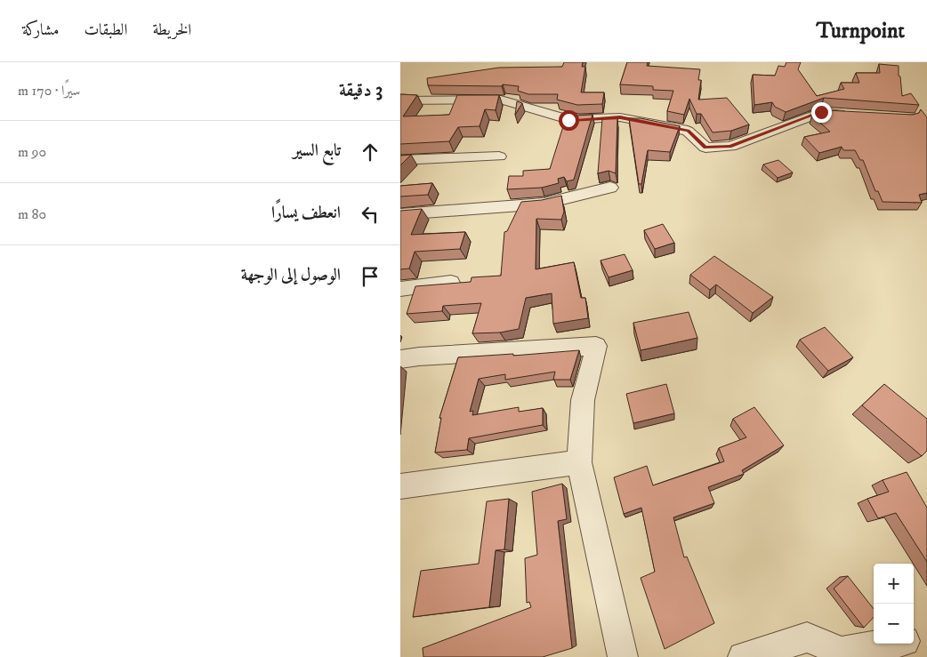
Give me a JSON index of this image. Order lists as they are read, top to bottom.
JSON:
{
  "page": {
    "header": "Turnpoint",
    "nav": ["الخريطة", "الطبقات", "مشاركة"],
    "heading": ["3 دقيقة", "سيرًا · 170 m"],
    "list": [
      ["تابع السير", "90 m"],
      ["انعطف يسارًا", "80 m"],
      "الوصول إلى الوجهة"
    ],
    "map_buttons": ["+", "−"]
  }
}
